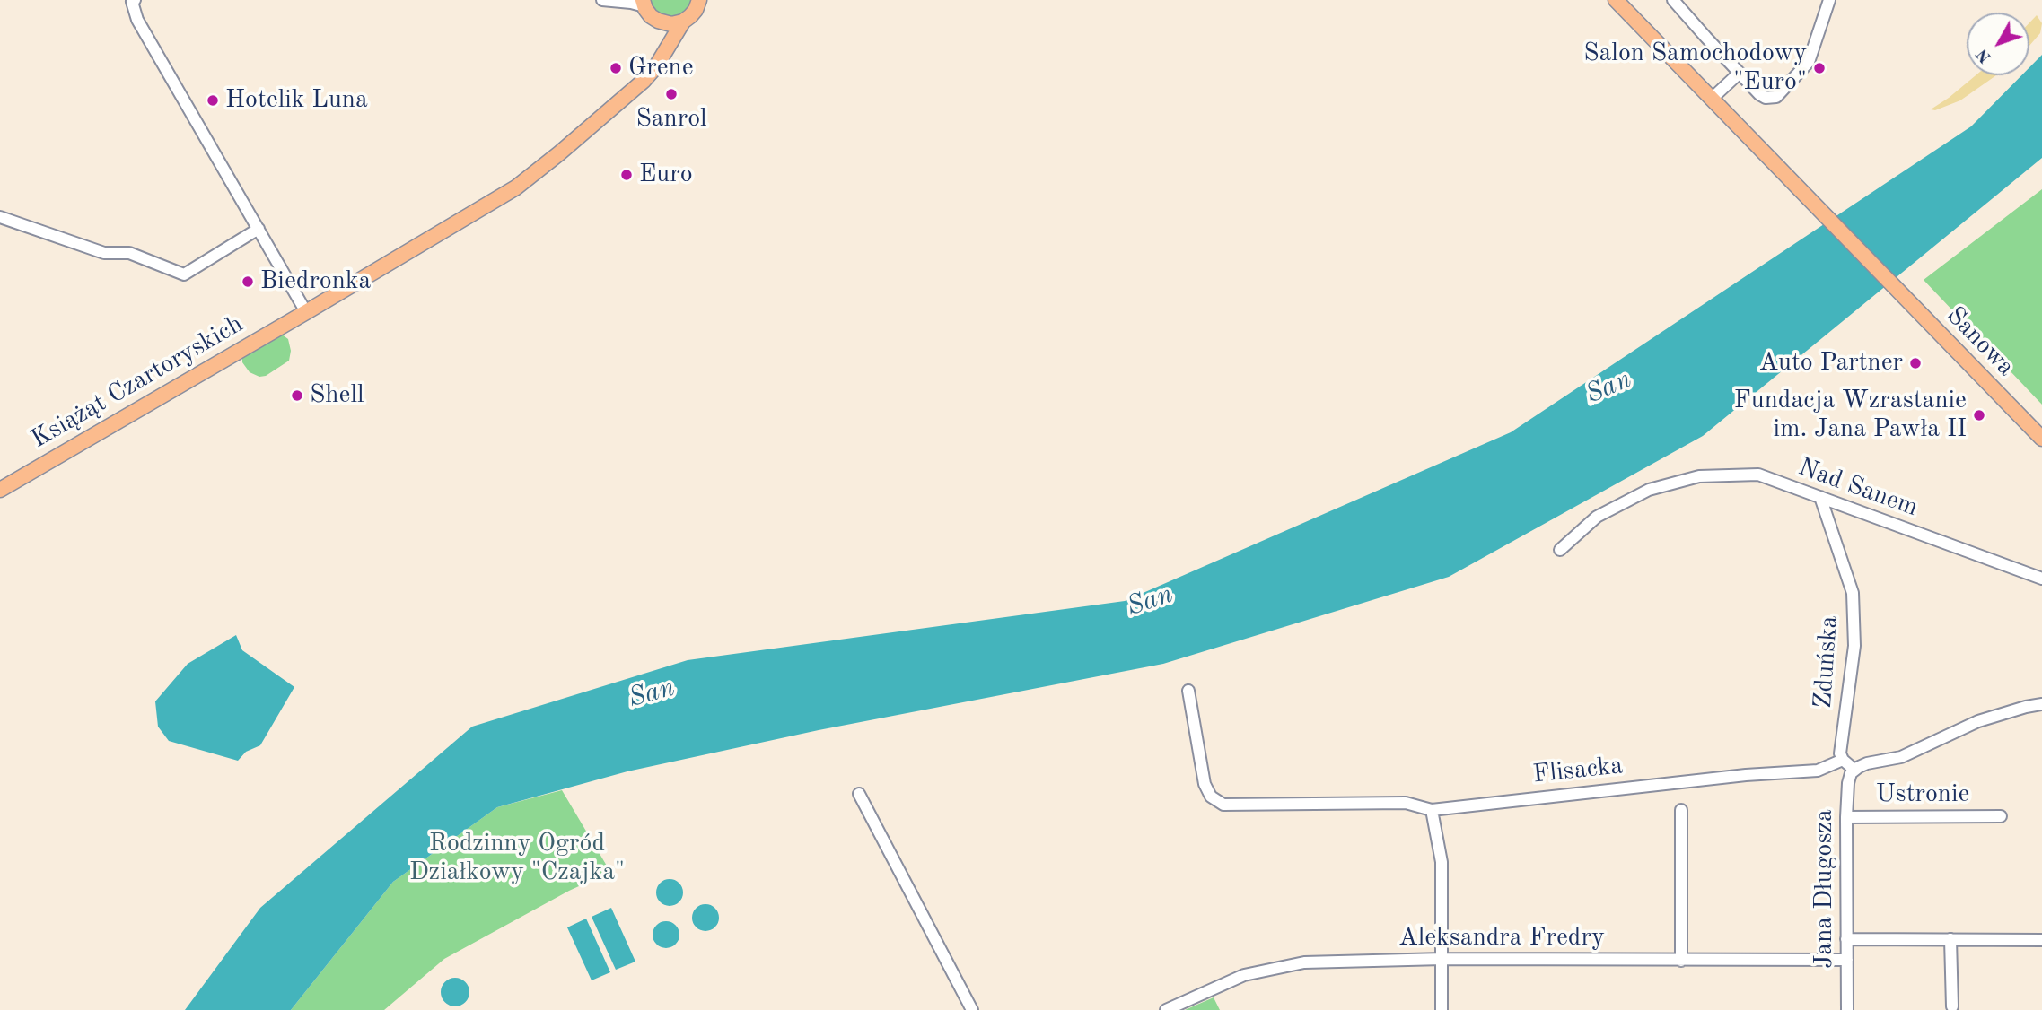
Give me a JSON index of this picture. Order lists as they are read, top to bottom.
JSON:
{
  "streets": {
    "main road": ["Sanowa", "Książąt Czartoryskich"],
    "street": [
      "Nad Sanem",
      "Zduńska",
      "Flisacka",
      "Ustronie",
      "Jana Długosza",
      "Aleksandra Fredry"
    ]
  },
  "crossings": [
    ["Nad Sanem", "Zduńska"],
    ["Zduńska", "Flisacka"],
    ["Ustronie", "Jana Długosza"],
    ["Jana Długosza", "Aleksandra Fredry"]
  ],
  "water": ["San"],
  "parks": ["Rodzinny Ogród Działkowy \"Czajka\""],
  "places": [
    "Grene",
    "Salon Samochodowy \"Euro\"",
    "Sanrol",
    "Hotelik Luna",
    "Euro",
    "Biedronka",
    "Auto Partner",
    "Shell",
    "Fundacja Wzrastanie im. Jana Pawła II"
  ],
  "north": "bottom left"
}
